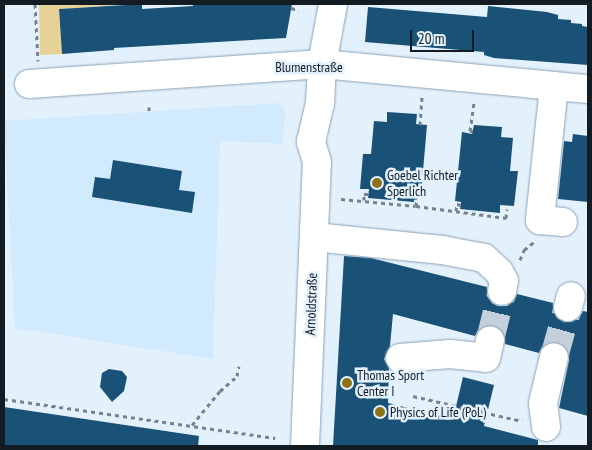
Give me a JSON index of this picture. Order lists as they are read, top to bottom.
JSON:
{
  "streets": {
    "street": ["Blumenstraße", "Arnoldstraße"]
  },
  "crossings": [
    ["Blumenstraße", "Arnoldstraße"]
  ],
  "places": ["Goebel Richter Sperlich", "Thomas Sport Center I", "Physics of Life (PoL)"],
  "scale_bar": "20 m"
}
